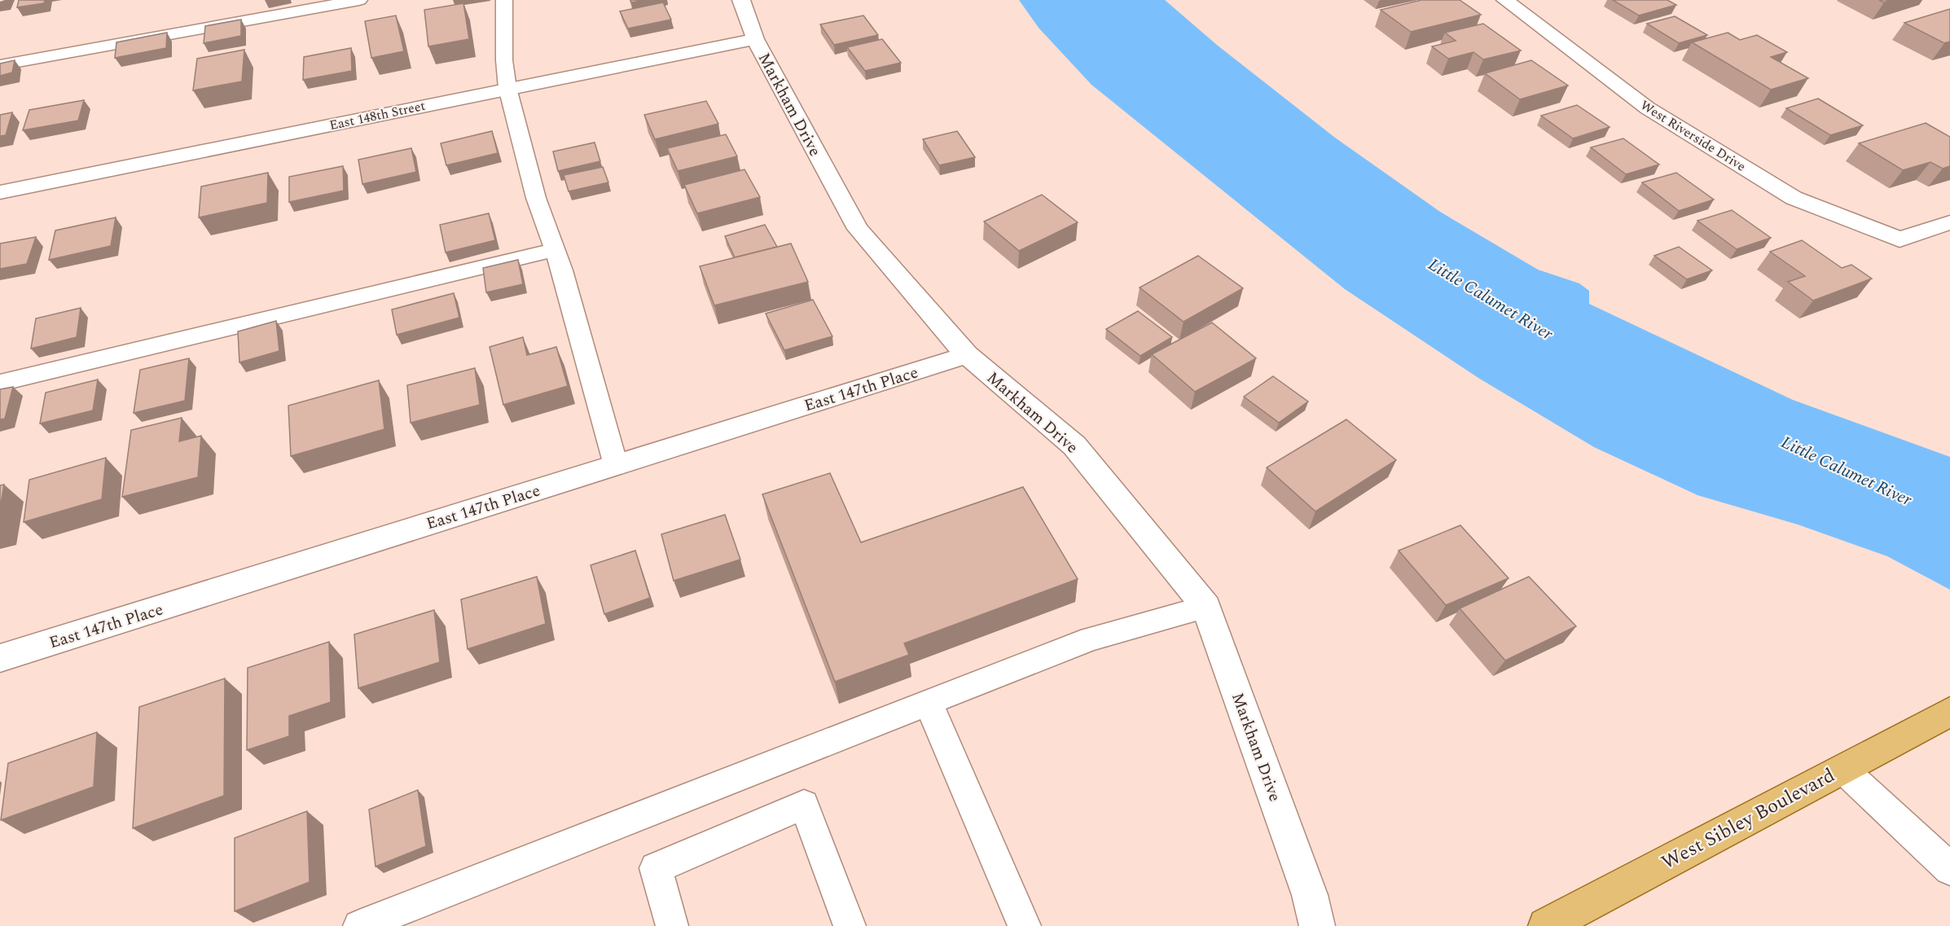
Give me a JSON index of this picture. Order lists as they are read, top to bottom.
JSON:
{
  "streets": {
    "main road": ["West Sibley Boulevard"],
    "street": [
      "Markham Drive",
      "East 148th Street",
      "West Riverside Drive",
      "East 147th Place"
    ]
  },
  "crossings": [
    ["Markham Drive", "East 148th Street"],
    ["Markham Drive", "East 147th Place"]
  ],
  "water": ["Little Calumet River"]
}
